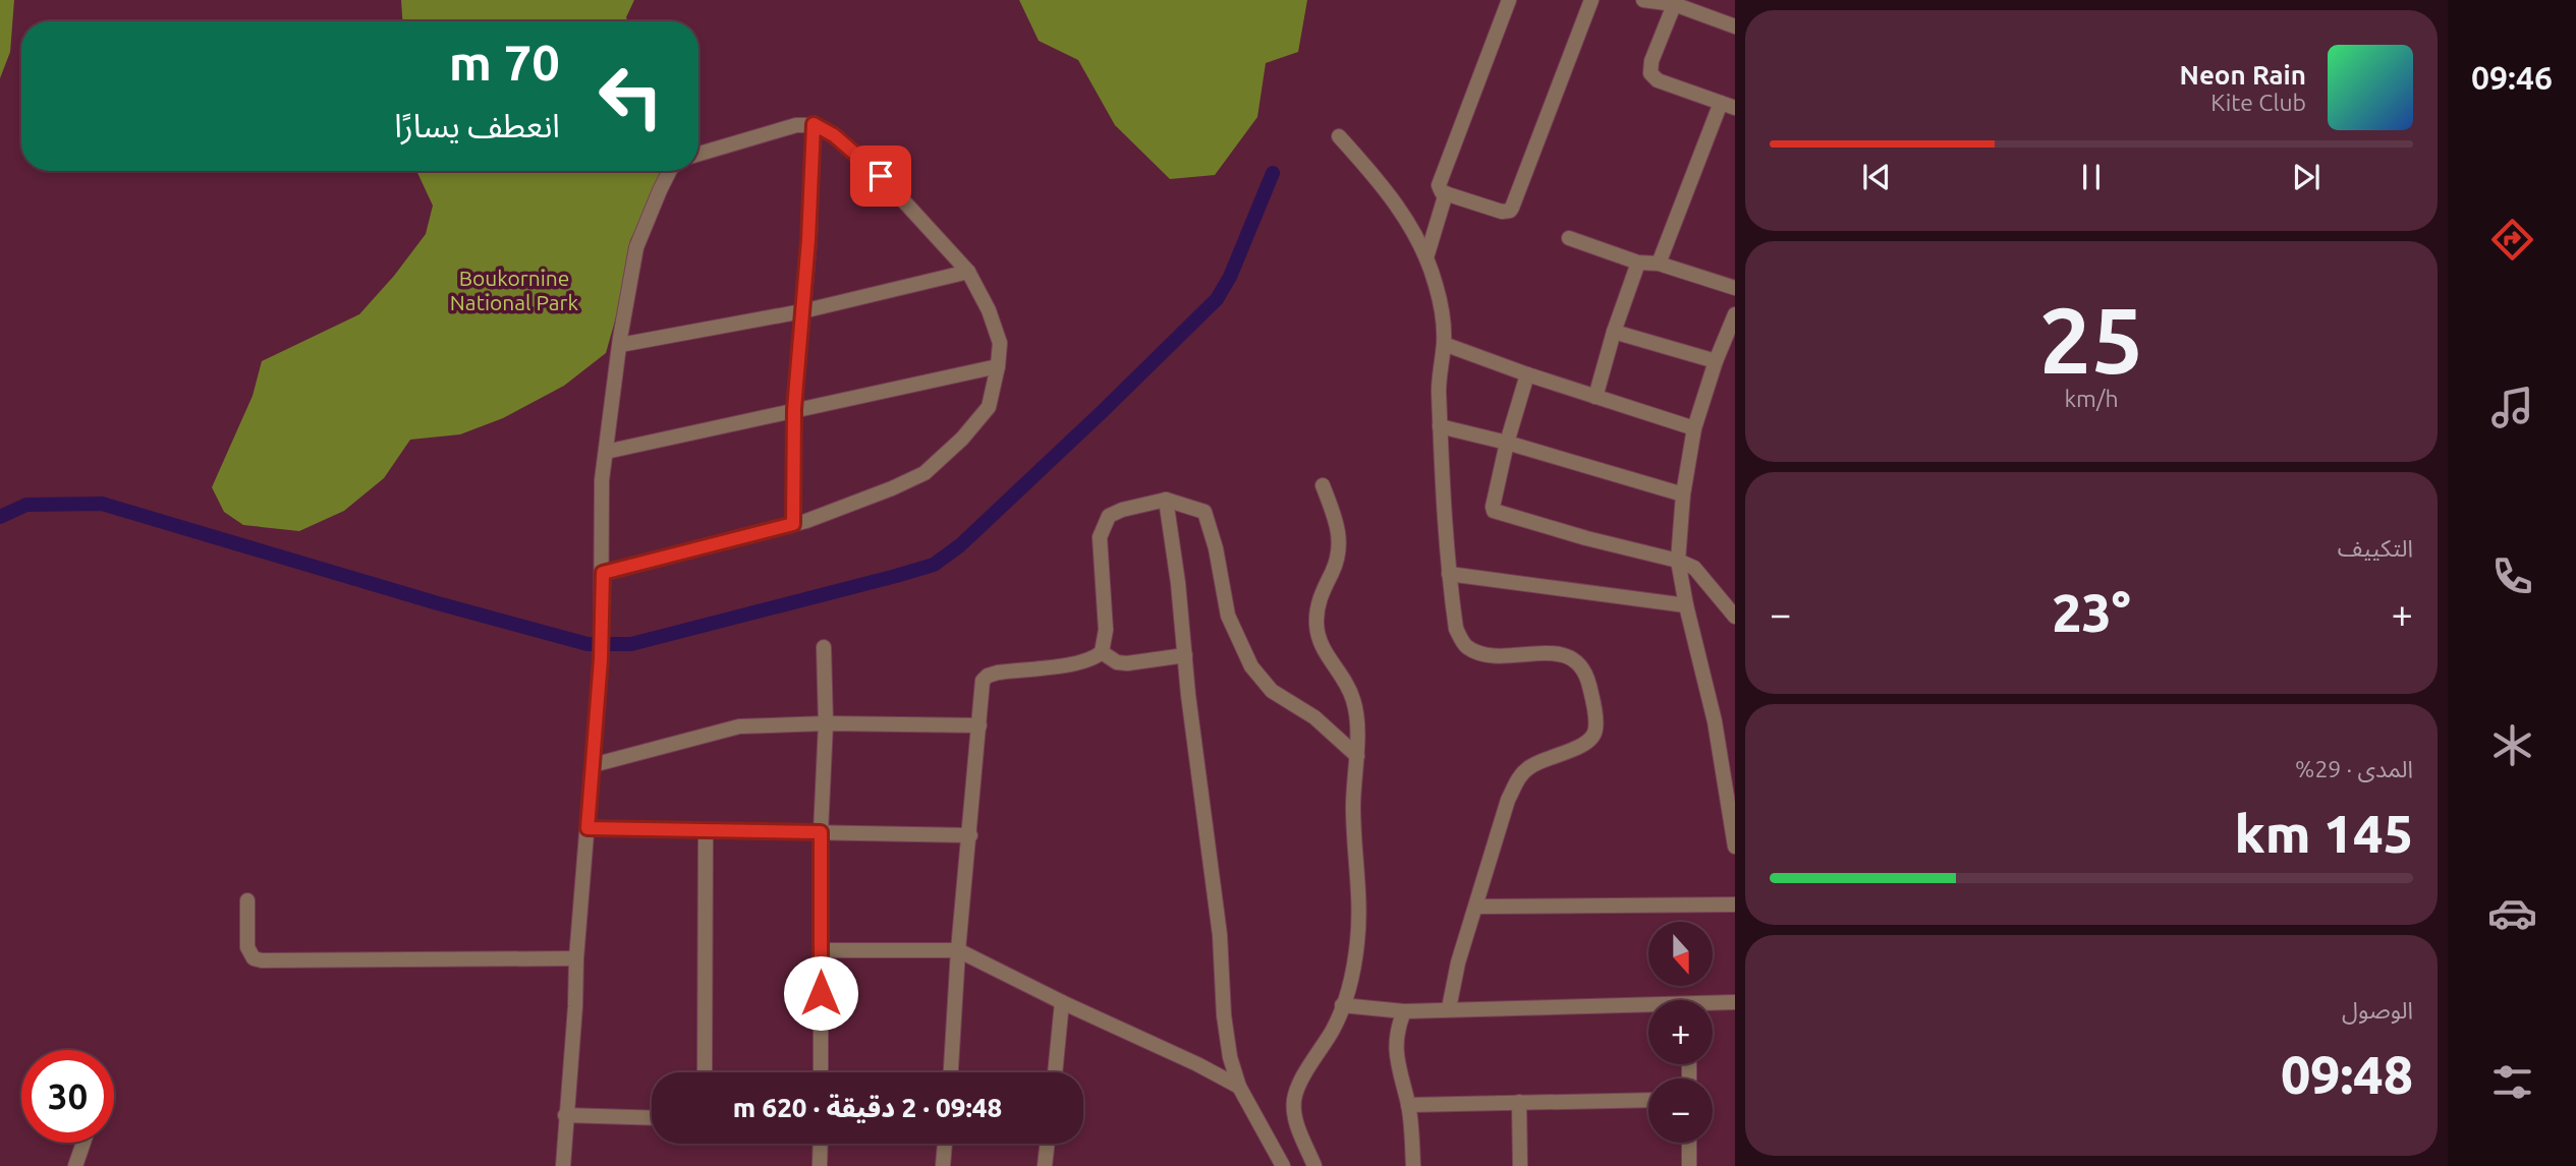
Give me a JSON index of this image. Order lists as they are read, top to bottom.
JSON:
{
  "parks": ["Boukornine National Park"],
  "north": "bottom",
  "page": {
    "tabs": "09:46",
    "turn": ["70 m", "انعطف يسارًا"],
    "song": ["Neon Rain", "Kite Club"],
    "tile": [
      ["25", "km/h"],
      "التكييف",
      ["المدى · 29%", "145 km"],
      ["الوصول", "09:48"]
    ],
    "heat": ["−", "23°", "+"],
    "map_buttons": ["+", "−"],
    "limit": "30",
    "trip": "09:48 · 2 دقيقة · 620 m"
  }
}
